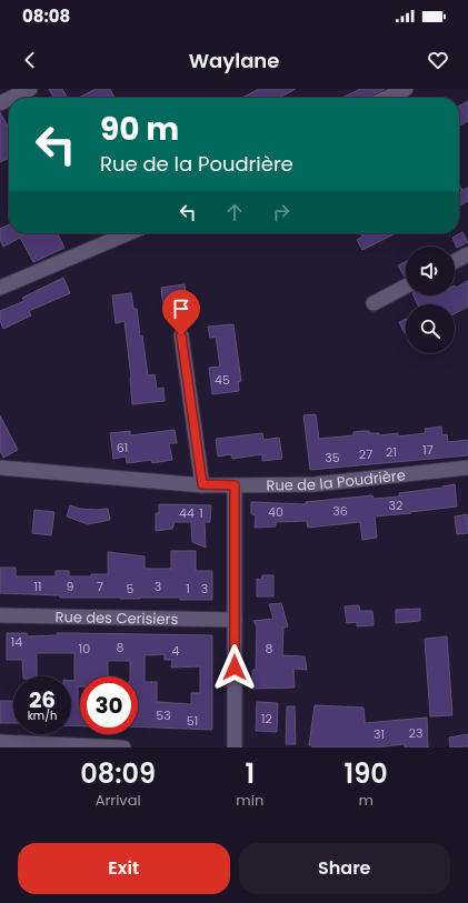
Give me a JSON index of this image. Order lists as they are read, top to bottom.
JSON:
{
  "streets": {
    "street": ["Rue de la Poudrière", "Rue des Cerisiers"]
  },
  "house_numbers": [
    "45",
    "61",
    "17",
    "21",
    "27",
    "35",
    "32",
    "36",
    "40",
    "44",
    "1",
    "11",
    "9",
    "7",
    "3",
    "5",
    "1",
    "3",
    "14",
    "8",
    "10",
    "8",
    "4",
    "53",
    "12",
    "51",
    "23",
    "31"
  ],
  "page": {
    "status": "08:08",
    "header": "Waylane",
    "turn": ["90 m", "Rue de la Poudrière"],
    "speed": "26 km/h",
    "limit": "30",
    "eta": [
      "08:09",
      "Arrival",
      "1",
      "min",
      "190",
      "m"
    ],
    "buttons": ["Exit", "Share"]
  }
}
